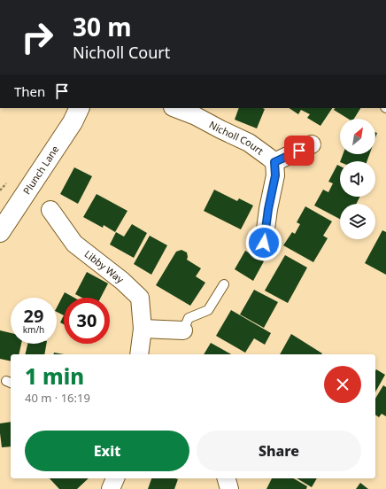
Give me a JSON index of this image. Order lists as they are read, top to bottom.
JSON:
{
  "streets": {
    "street": ["Nicholl Court", "Plunch Lane", "Libby Way"]
  },
  "north": "top right",
  "page": {
    "turn": ["30 m", "Nicholl Court"],
    "then": "Then",
    "speed": "29 km/h",
    "limit": "30",
    "heading": ["1 min", "40 m · 16:19"],
    "buttons": ["Exit", "Share"]
  }
}
